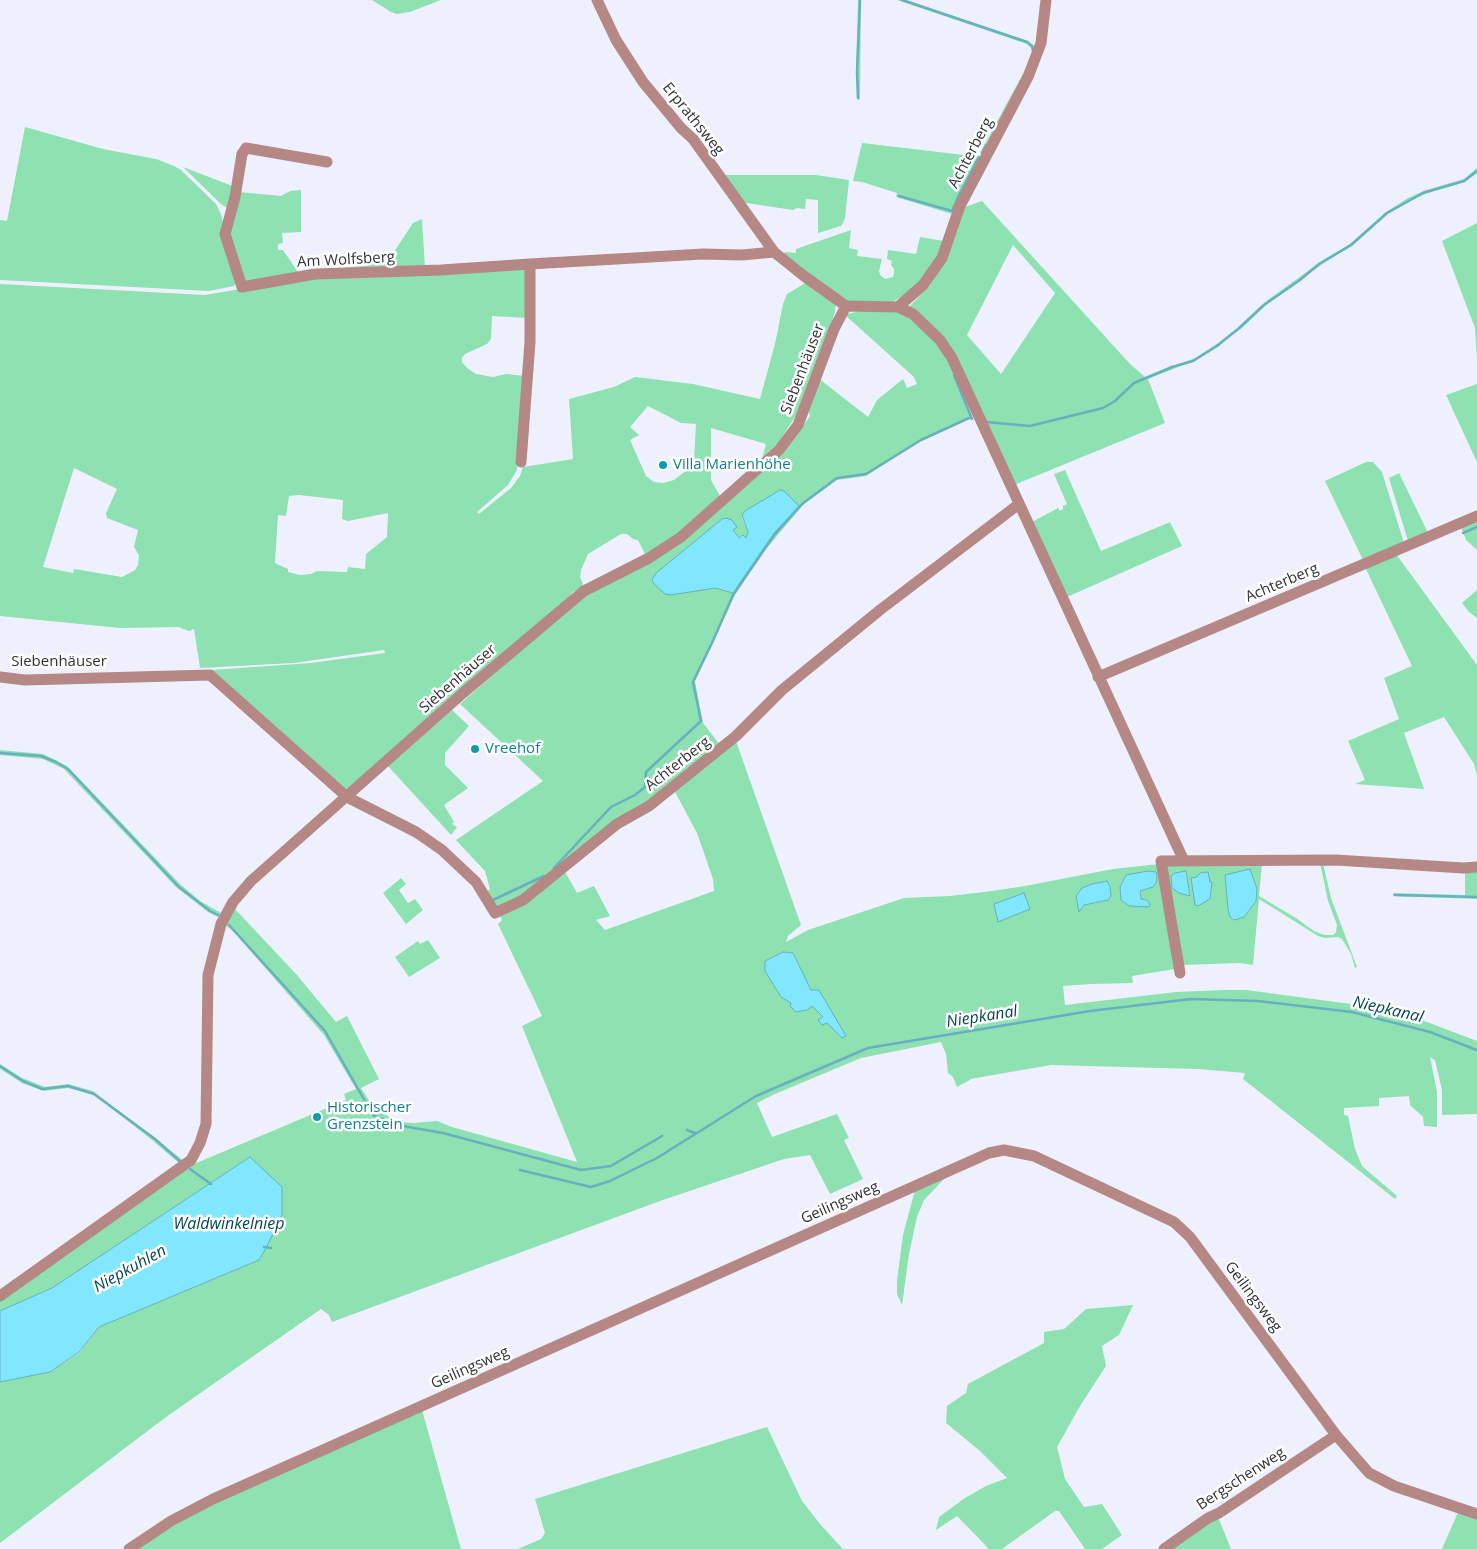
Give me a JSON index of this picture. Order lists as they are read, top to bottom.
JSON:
{
  "streets": {
    "street": [
      "Erprathsweg",
      "Achterberg",
      "Am Wolfsberg",
      "Siebenhäuser",
      "Geilingsweg",
      "Bergschenweg"
    ]
  },
  "crossings": [
    ["Erprathsweg", "Am Wolfsberg"],
    ["Erprathsweg", "Siebenhäuser"],
    ["Achterberg", "Siebenhäuser"],
    ["Geilingsweg", "Bergschenweg"]
  ],
  "water": ["Niepkanal", "Waldwinkelniep", "Niepkuhlen"],
  "places": ["Villa Marienhöhe", "Vreehof", "Historischer Grenzstein"]
}
